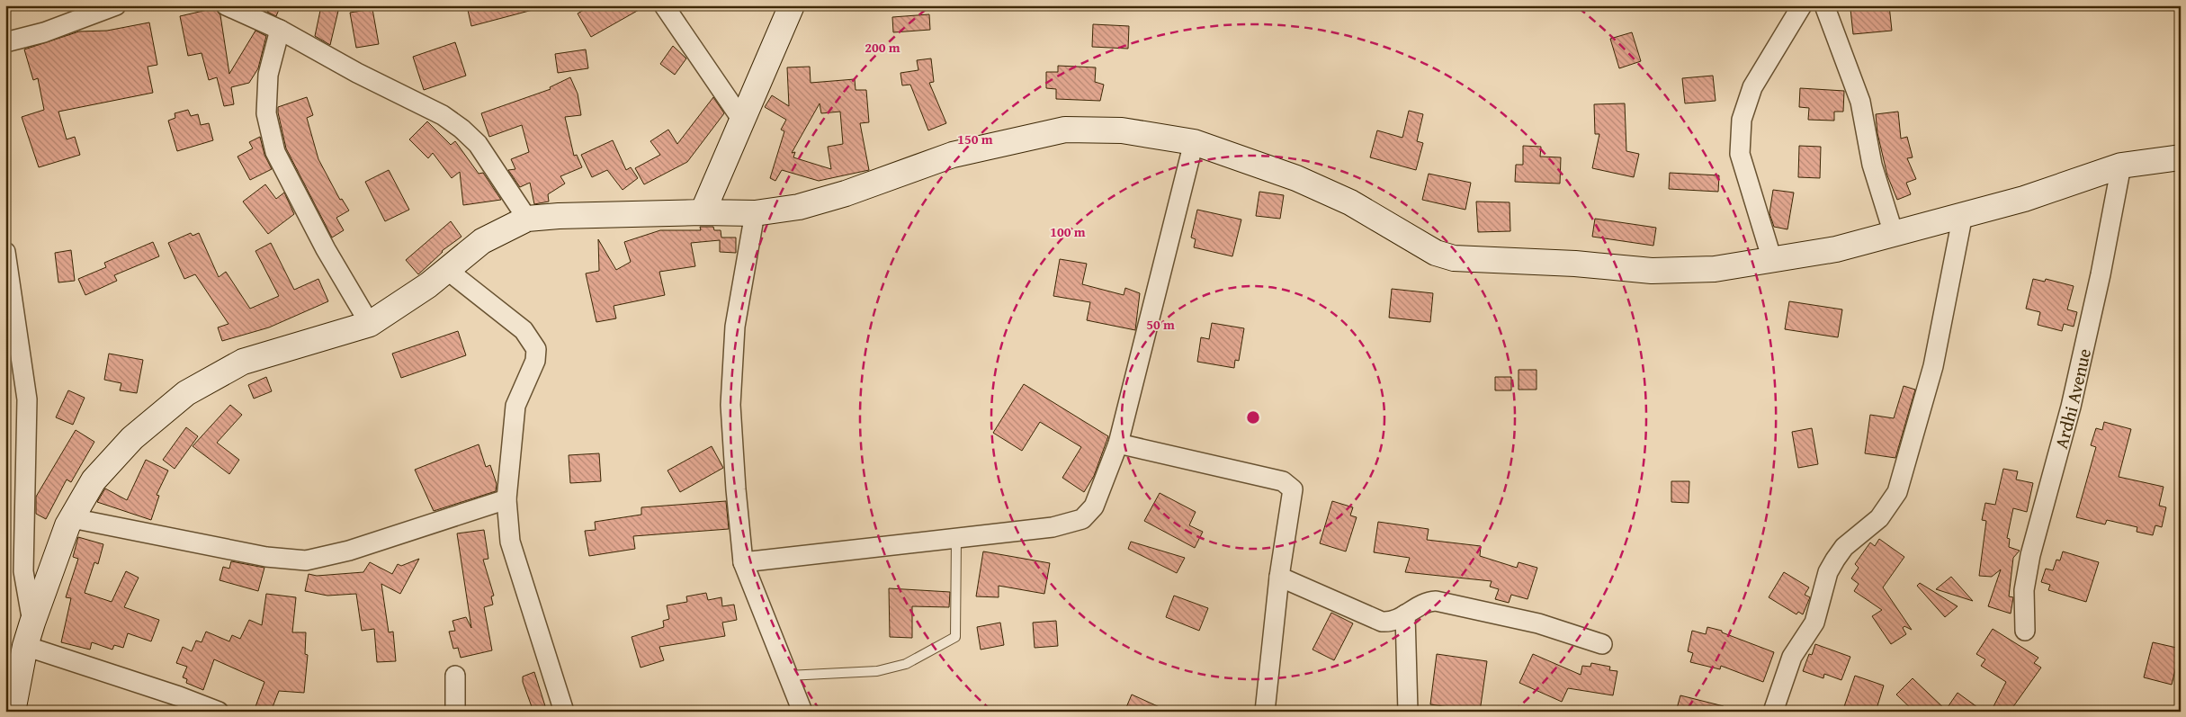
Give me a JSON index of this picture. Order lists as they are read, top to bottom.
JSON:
{
  "streets": {
    "street": ["Ardhi Avenue"]
  },
  "rings": [
    "200 m",
    "150 m",
    "100 m",
    "50 m"
  ]
}
